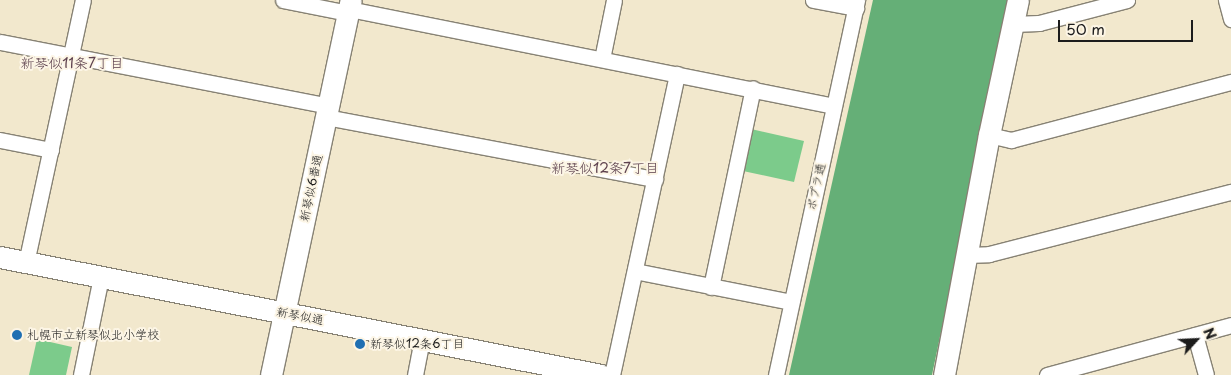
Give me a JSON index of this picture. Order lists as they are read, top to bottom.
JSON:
{
  "streets": {
    "street": ["ポプラ通", "新琴似6番通", "新琴似通"]
  },
  "crossings": [
    ["新琴似6番通", "新琴似通"]
  ],
  "districts": ["新琴似11条7丁目", "新琴似12条7丁目"],
  "places": ["札幌市立新琴似北小学校", "新琴似12条6丁目"],
  "scale_bar": "50 m",
  "north": "top right"
}
